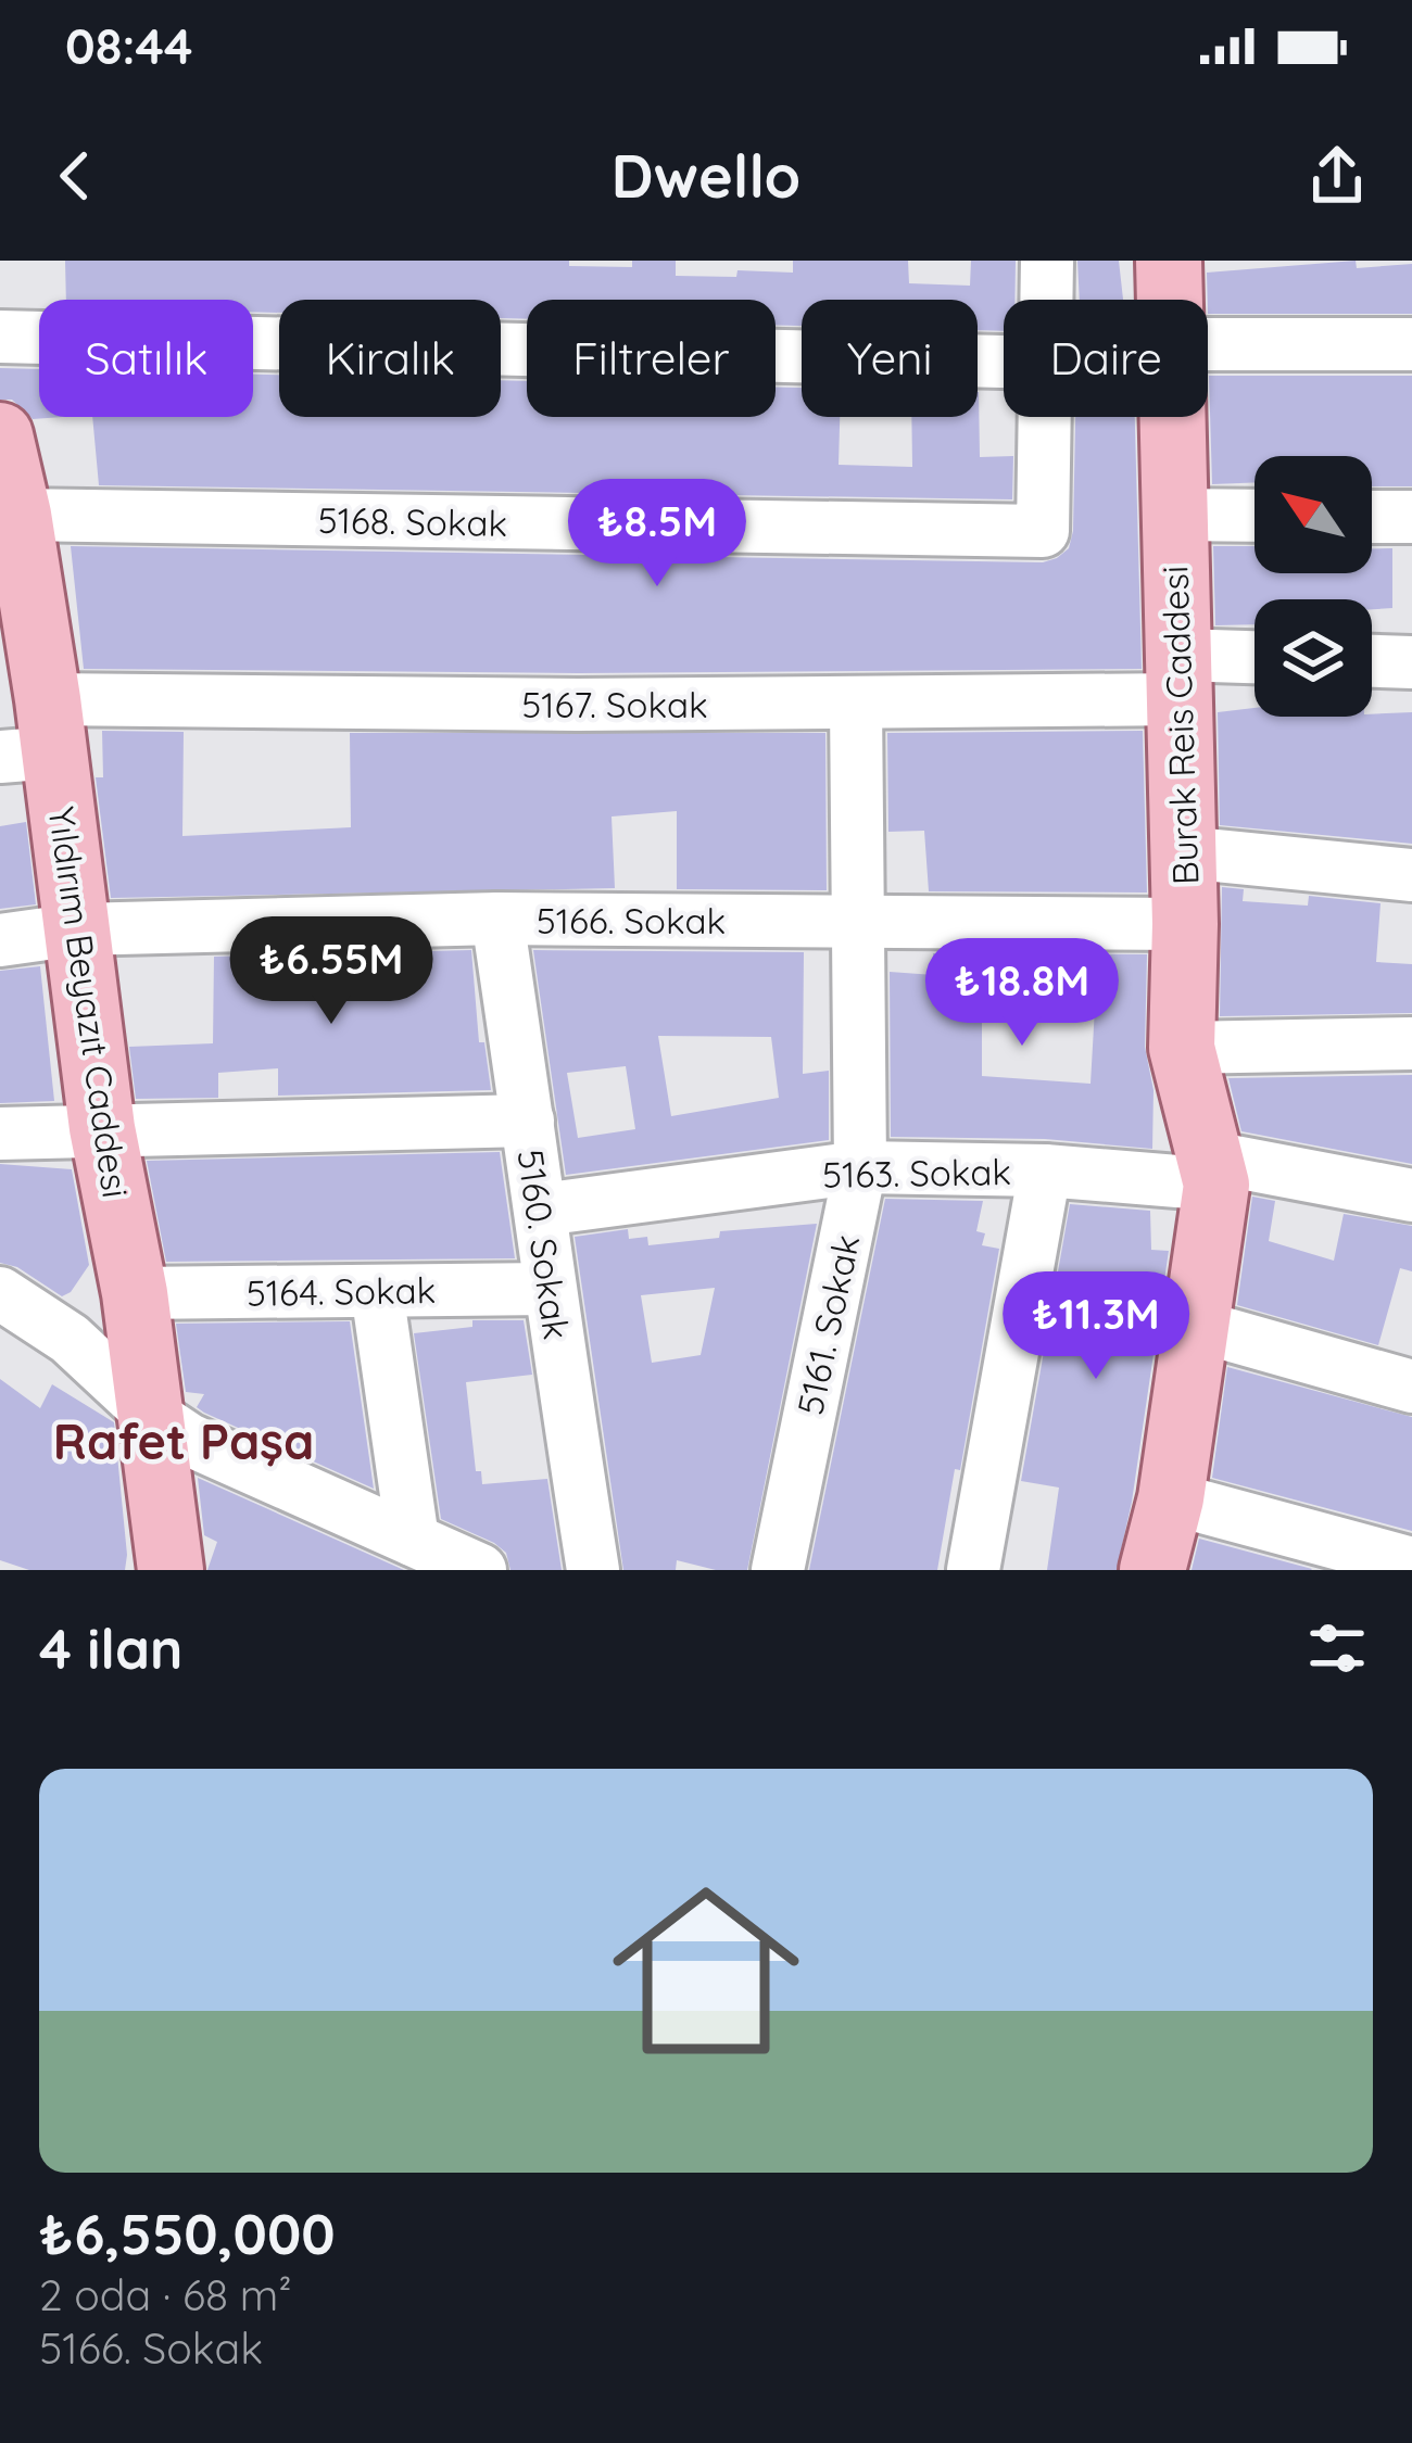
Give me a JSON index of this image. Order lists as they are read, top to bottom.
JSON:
{
  "streets": {
    "main road": ["Burak Reis Caddesi", "Yıldırım Beyazıt Caddesi"],
    "street": [
      "5168. Sokak",
      "5167. Sokak",
      "5166. Sokak",
      "5163. Sokak",
      "5160. Sokak",
      "5164. Sokak",
      "5161. Sokak"
    ]
  },
  "crossings": [
    ["5168. Sokak", "Yıldırım Beyazıt Caddesi"],
    ["5167. Sokak", "Burak Reis Caddesi"],
    ["5167. Sokak", "Yıldırım Beyazıt Caddesi"],
    ["5167. Sokak", "5161. Sokak"],
    ["Burak Reis Caddesi", "5166. Sokak"],
    ["Burak Reis Caddesi", "5163. Sokak"],
    ["5166. Sokak", "Yıldırım Beyazıt Caddesi"],
    ["5166. Sokak", "5160. Sokak"],
    ["5166. Sokak", "5161. Sokak"],
    ["Yıldırım Beyazıt Caddesi", "5164. Sokak"],
    ["5163. Sokak", "5160. Sokak"],
    ["5163. Sokak", "5161. Sokak"],
    ["5160. Sokak", "5164. Sokak"]
  ],
  "districts": ["Rafet Paşa"],
  "north": "top left",
  "page": {
    "status": "08:44",
    "header": "Dwello",
    "chip": [
      "Satılık",
      "Kiralık",
      "Filtreler",
      "Yeni",
      "Daire"
    ],
    "price": [
      "₺8.5M",
      "₺6.55M",
      "₺18.8M",
      "₺11.3M"
    ],
    "heading": "4 ilan",
    "list": [
      {
        "name": "₺6,550,000",
        "note": "2 oda · 68 m² · 5166. Sokak"
      }
    ]
  }
}
